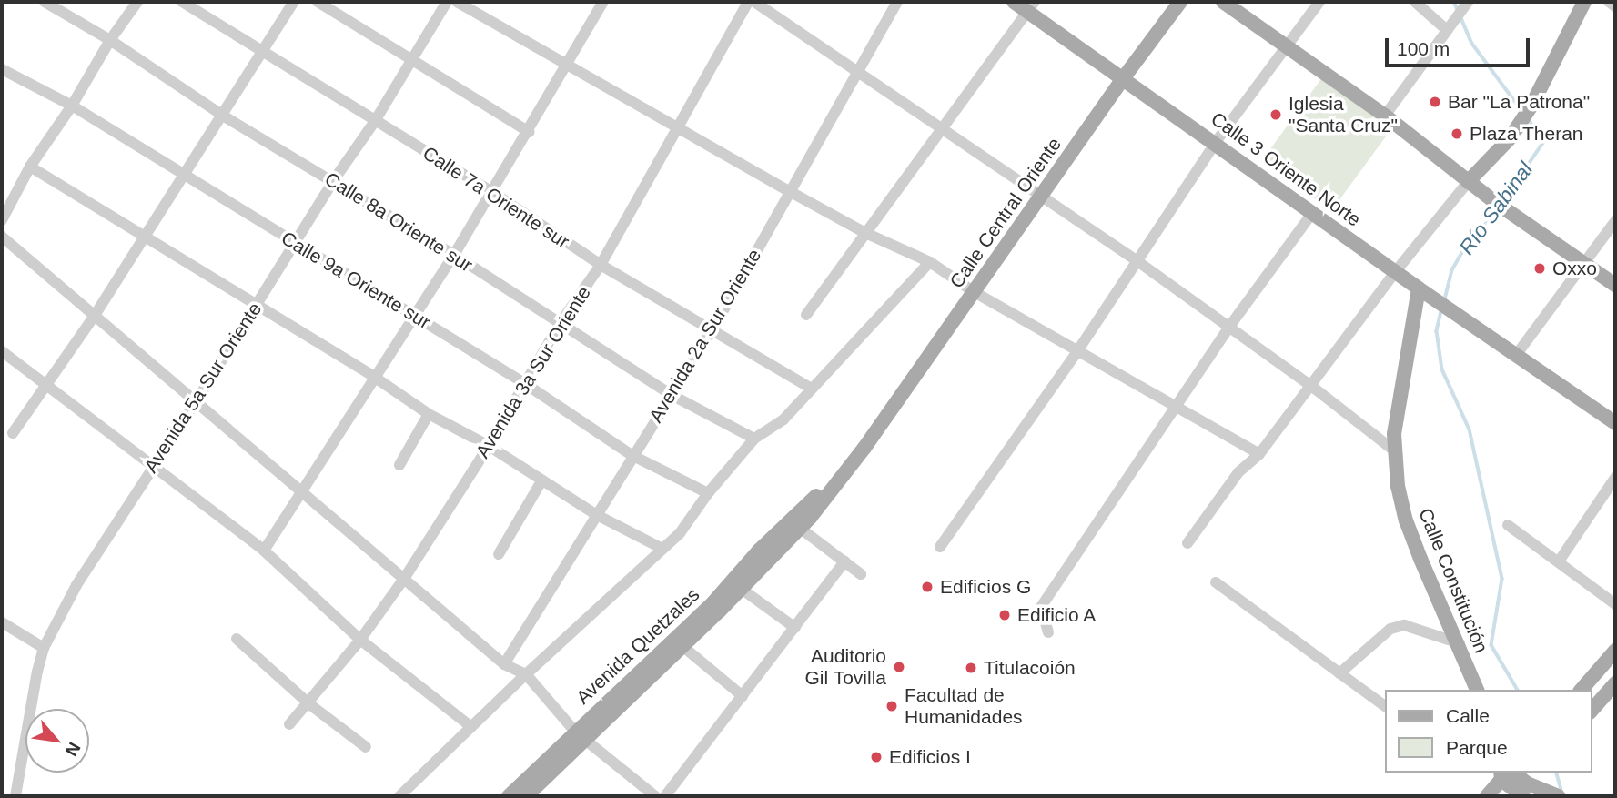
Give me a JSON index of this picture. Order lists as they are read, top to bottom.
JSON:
{
  "streets": {
    "main road": [
      "Calle 3 Oriente Norte",
      "Calle Central Oriente",
      "Calle Constitución",
      "Avenida Quetzales"
    ],
    "street": [
      "Calle 7a Oriente sur",
      "Calle 8a Oriente sur",
      "Calle 9a Oriente sur",
      "Avenida 2a Sur Oriente",
      "Avenida 3a Sur Oriente",
      "Avenida 5a Sur Oriente"
    ]
  },
  "crossings": [
    ["Calle 3 Oriente Norte", "Calle Central Oriente"],
    ["Calle 3 Oriente Norte", "Calle Constitución"],
    ["Calle 7a Oriente sur", "Avenida 2a Sur Oriente"],
    ["Calle 7a Oriente sur", "Avenida 3a Sur Oriente"],
    ["Calle 7a Oriente sur", "Avenida 5a Sur Oriente"],
    ["Calle Central Oriente", "Avenida Quetzales"],
    ["Calle 8a Oriente sur", "Avenida 2a Sur Oriente"],
    ["Calle 8a Oriente sur", "Avenida 3a Sur Oriente"],
    ["Calle 8a Oriente sur", "Avenida 5a Sur Oriente"],
    ["Calle 9a Oriente sur", "Avenida 2a Sur Oriente"],
    ["Calle 9a Oriente sur", "Avenida 3a Sur Oriente"],
    ["Calle 9a Oriente sur", "Avenida 5a Sur Oriente"]
  ],
  "water": ["Río Sabinal"],
  "places": [
    "Bar \"La Patrona\"",
    "Iglesia \"Santa Cruz\"",
    "Plaza Theran",
    "Oxxo",
    "Edificios G",
    "Edificio A",
    "Auditorio Gil Tovilla",
    "Titulacoión",
    "Facultad de Humanidades",
    "Edificios I"
  ],
  "legend": ["Calle", "Parque"],
  "scale_bar": "100 m",
  "north": "bottom right"
}
